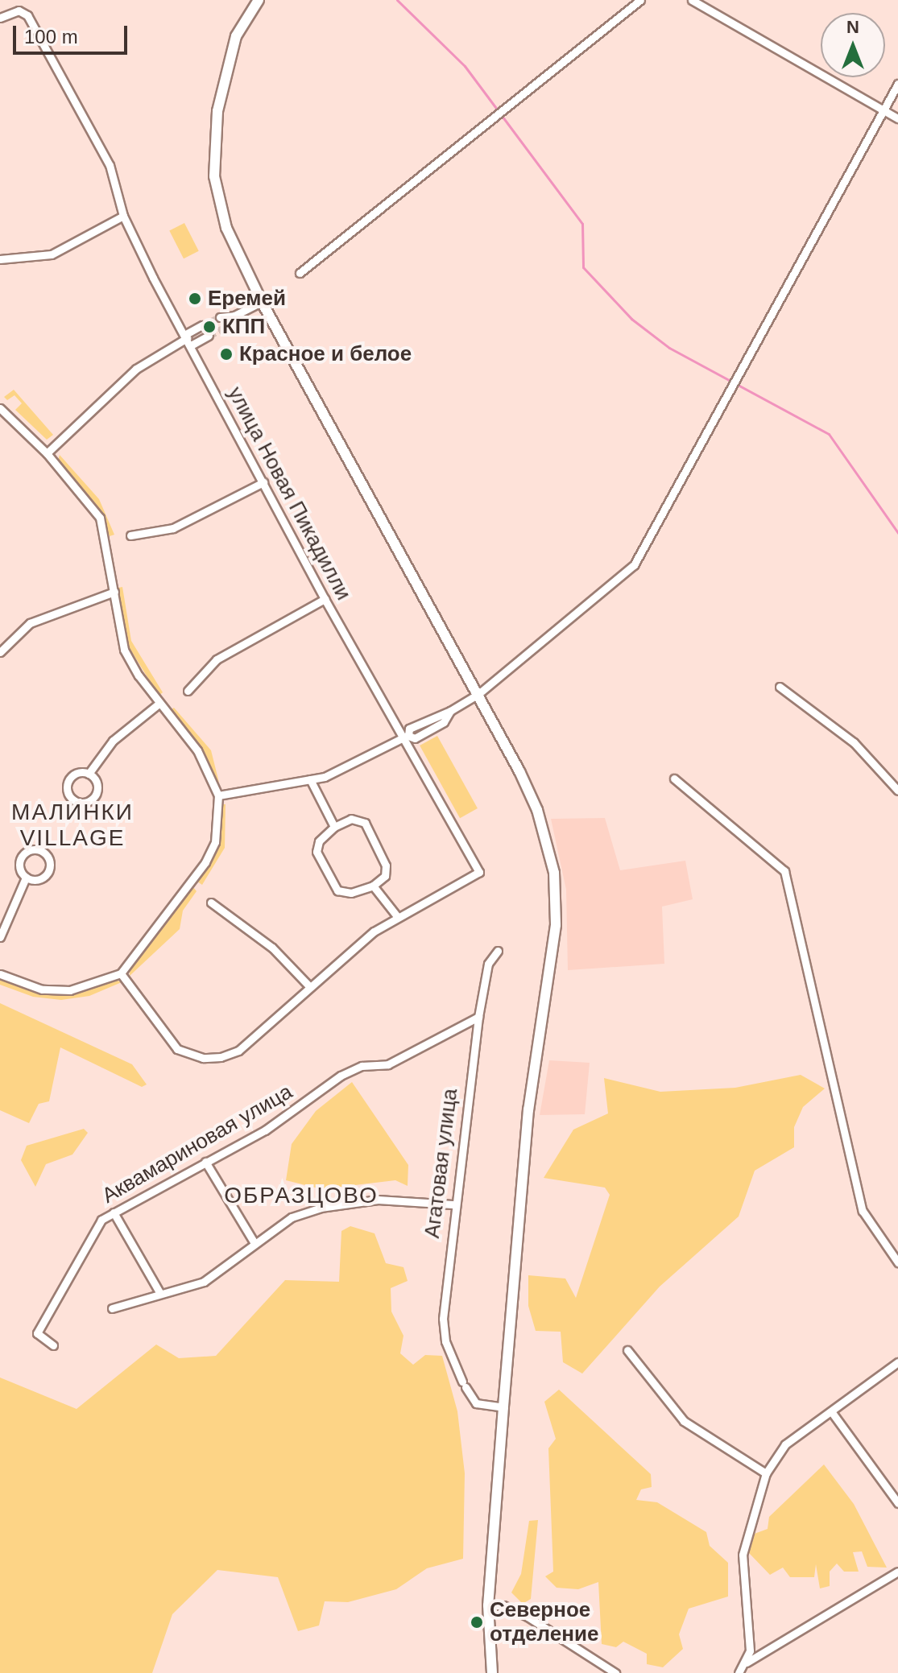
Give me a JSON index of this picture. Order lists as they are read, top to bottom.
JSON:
{
  "streets": {
    "street": ["улица Новая Пикадилли", "Аквамариновая улица", "Агатовая улица"]
  },
  "crossings": [
    ["Аквамариновая улица", "Агатовая улица"]
  ],
  "districts": ["МАЛИНКИ VILLAGE", "ОБРАЗЦОВО"],
  "places": [
    "Еремей",
    "КПП",
    "Красное и белое",
    "Северное отделение"
  ],
  "scale_bar": "100 m",
  "north": "top"
}
